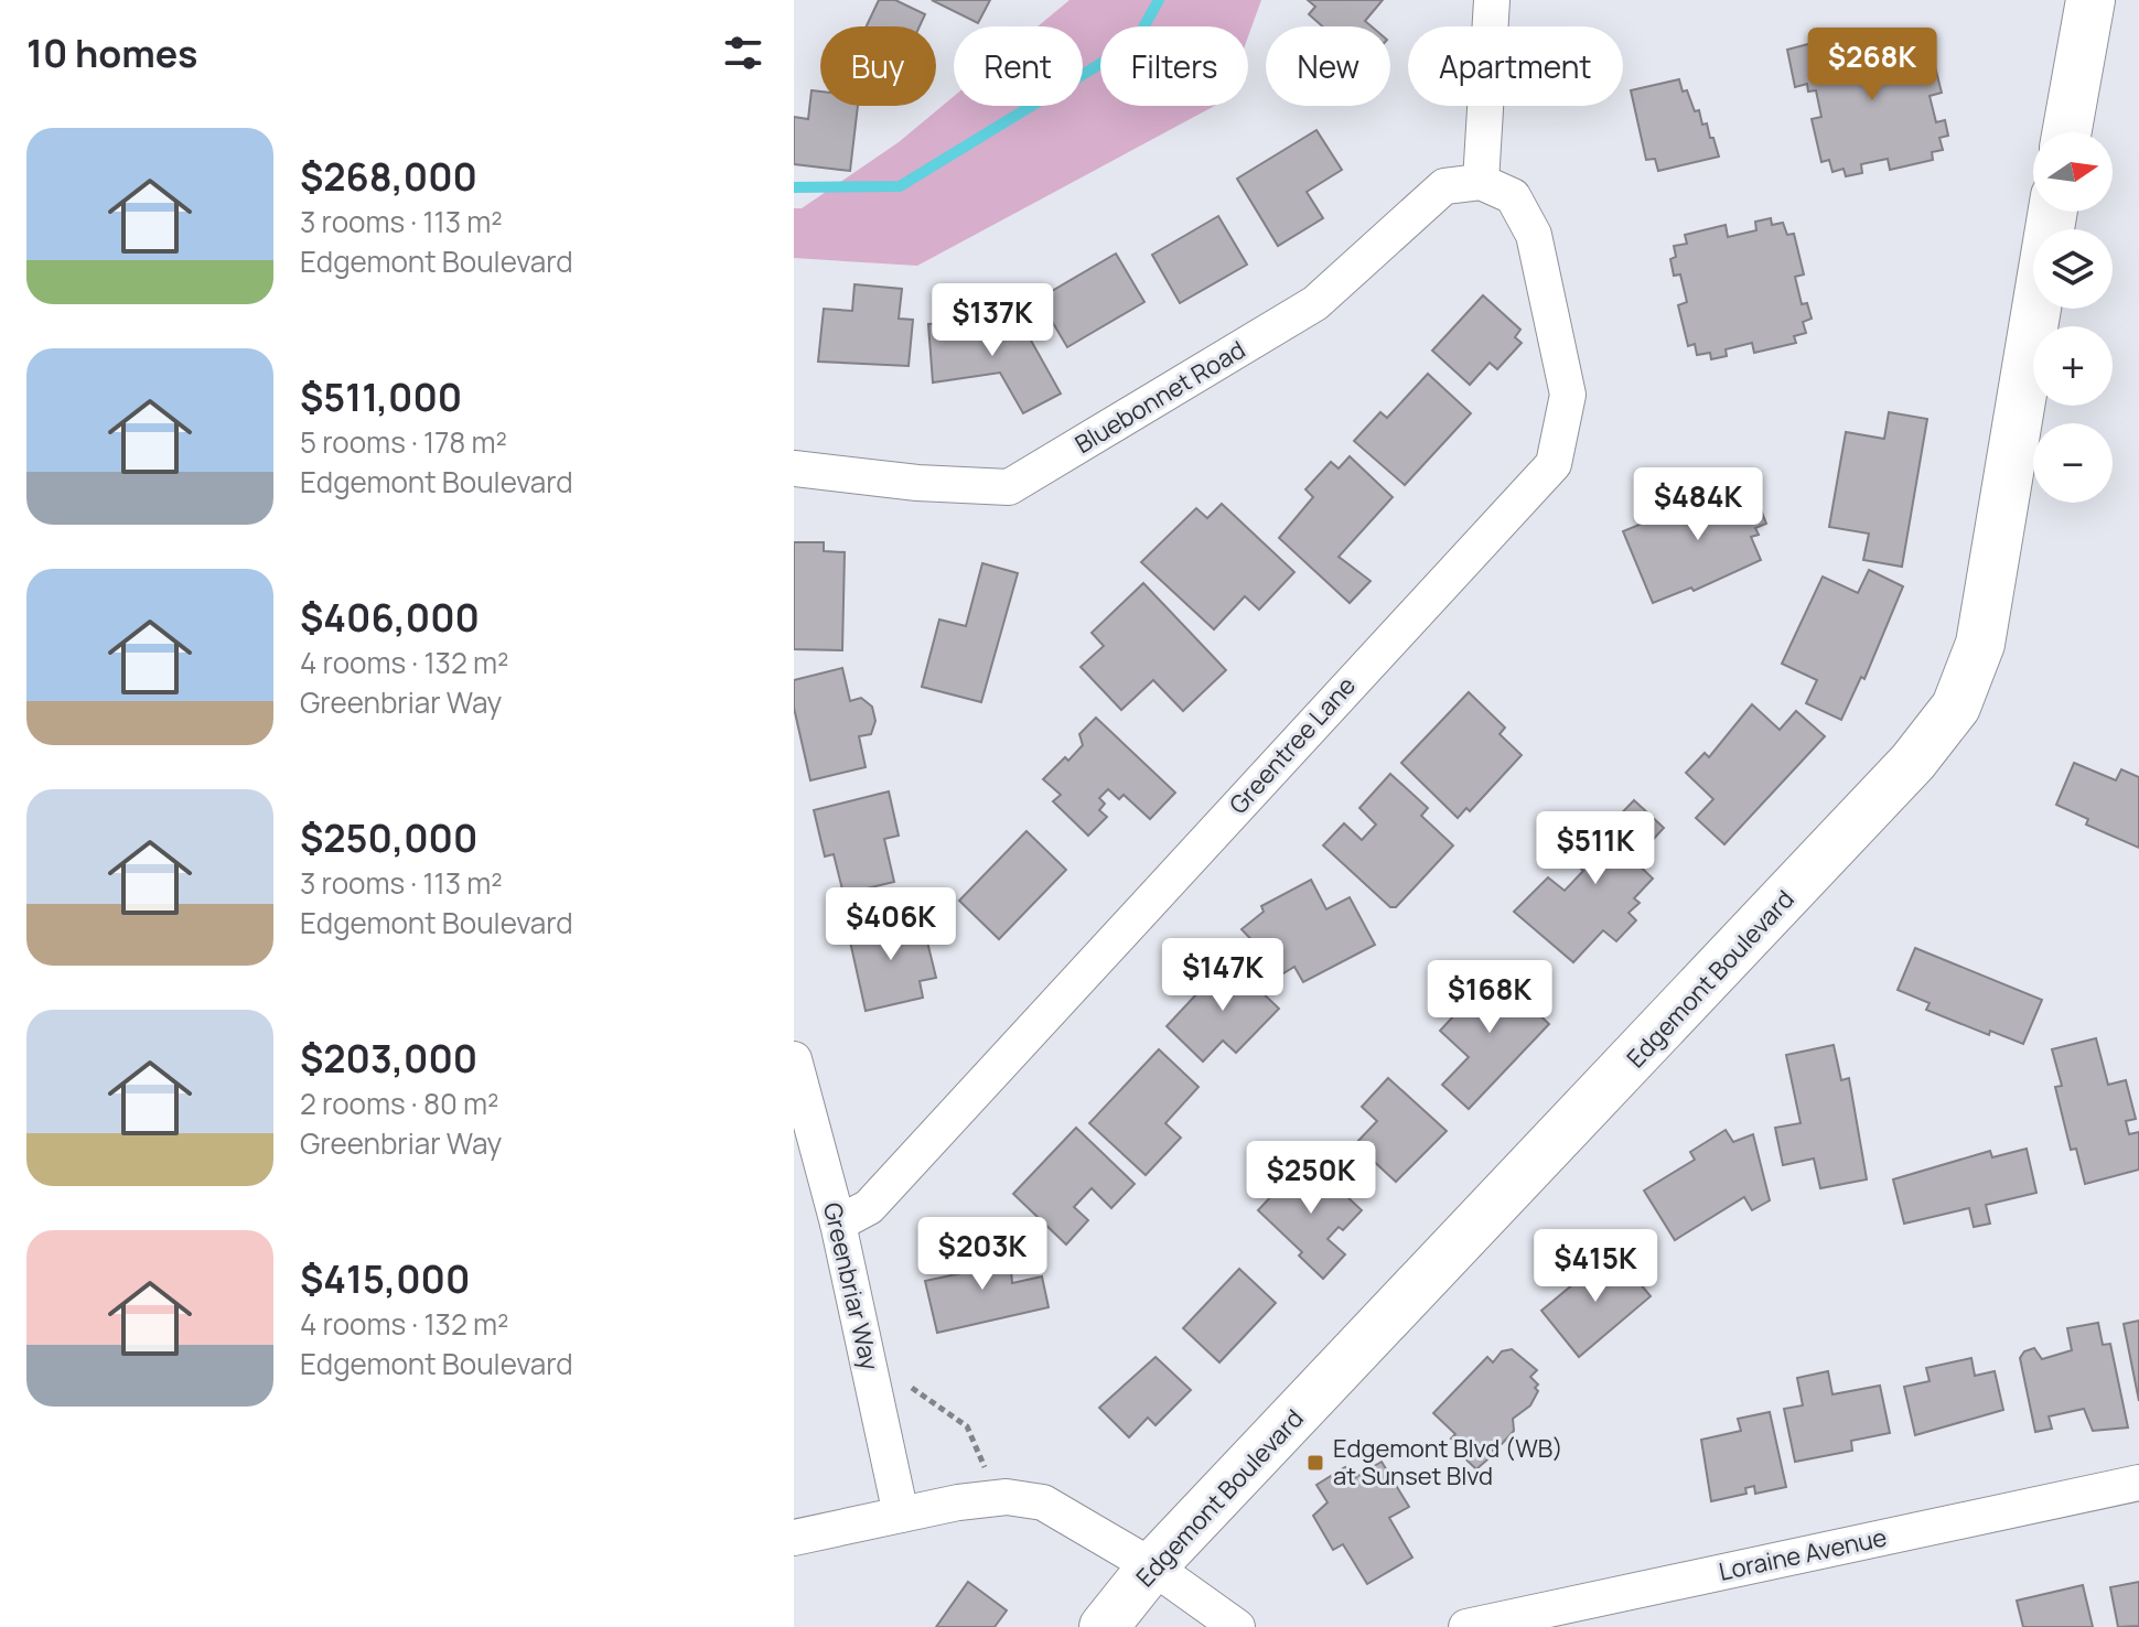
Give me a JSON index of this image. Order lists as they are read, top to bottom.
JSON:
{
  "streets": {
    "street": [
      "Bluebonnet Road",
      "Greentree Lane",
      "Edgemont Boulevard",
      "Greenbriar Way",
      "Loraine Avenue"
    ]
  },
  "crossings": [
    ["Bluebonnet Road", "Greentree Lane"],
    ["Greentree Lane", "Greenbriar Way"]
  ],
  "places": {
    "transit": ["Edgemont Blvd (WB) at Sunset Blvd"]
  },
  "north": "right",
  "page": {
    "heading": "10 homes",
    "chip": [
      "Buy",
      "Rent",
      "Filters",
      "New",
      "Apartment"
    ],
    "price": [
      "$268K",
      "$137K",
      "$484K",
      "$511K",
      "$406K",
      "$147K",
      "$168K",
      "$250K",
      "$203K",
      "$415K"
    ],
    "list": [
      {
        "name": "$268,000",
        "note": "3 rooms · 113 m² · Edgemont Boulevard"
      },
      {
        "name": "$511,000",
        "note": "5 rooms · 178 m² · Edgemont Boulevard"
      },
      {
        "name": "$406,000",
        "note": "4 rooms · 132 m² · Greenbriar Way"
      },
      {
        "name": "$250,000",
        "note": "3 rooms · 113 m² · Edgemont Boulevard"
      },
      {
        "name": "$203,000",
        "note": "2 rooms · 80 m² · Greenbriar Way"
      },
      {
        "name": "$415,000",
        "note": "4 rooms · 132 m² · Edgemont Boulevard"
      }
    ],
    "map_buttons": ["+", "−"]
  }
}
